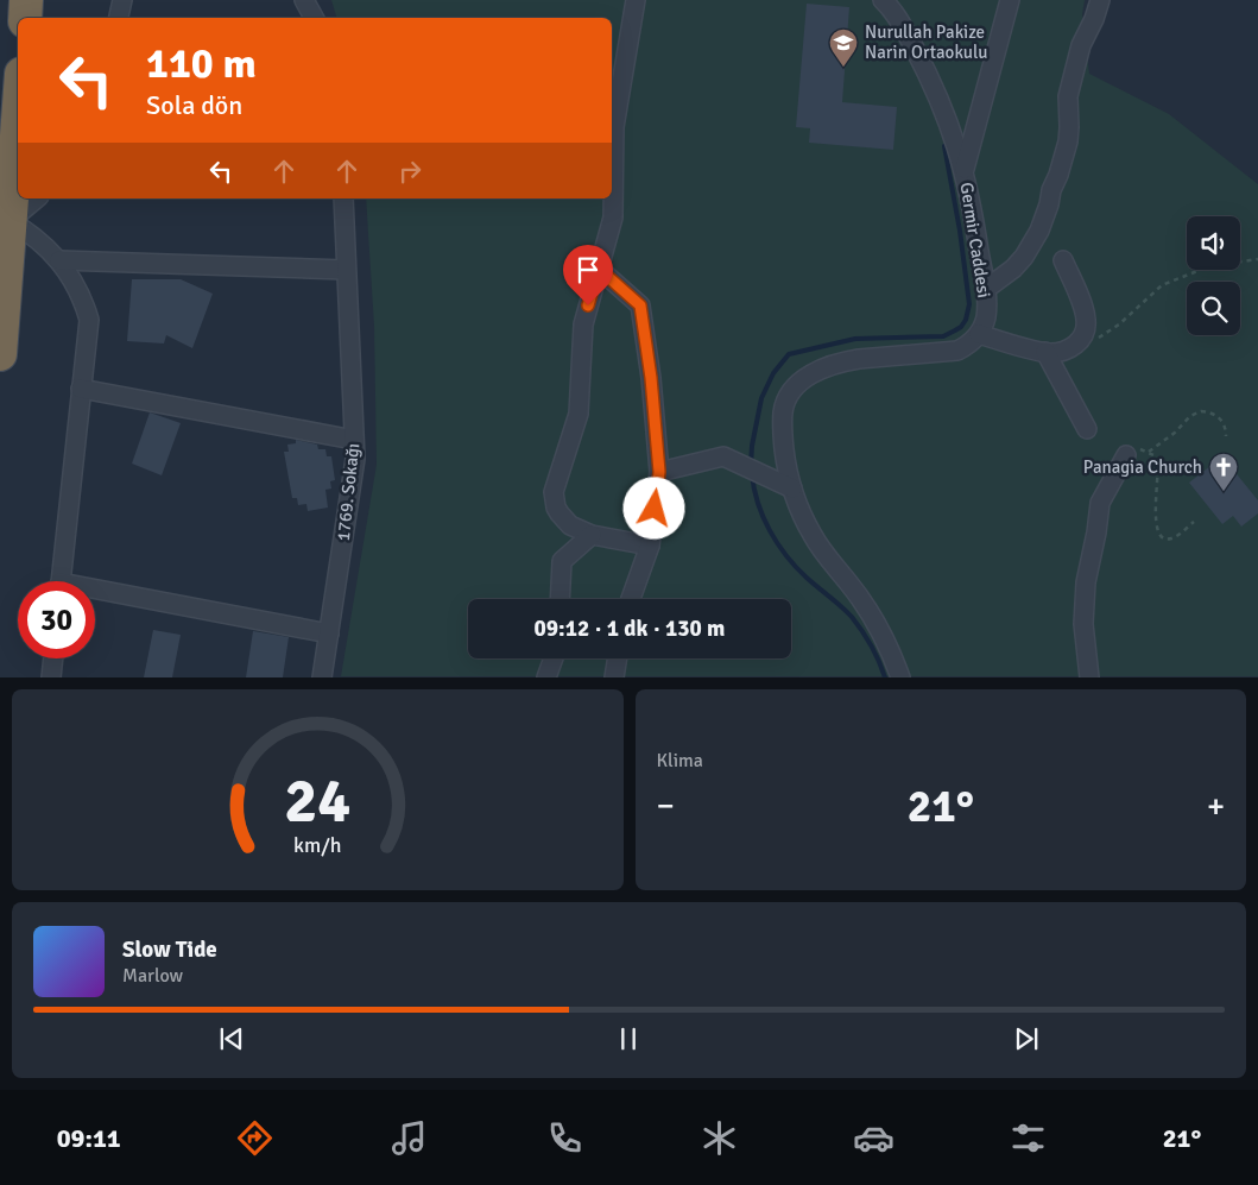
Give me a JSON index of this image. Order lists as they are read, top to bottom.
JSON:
{
  "streets": {
    "street": ["Germir Caddesi", "1769. Sokağı"]
  },
  "places": {
    "school or university": ["Nurullah Pakize Narin Ortaokulu"],
    "church": ["Panagia Church"]
  },
  "page": {
    "turn": ["110 m", "Sola dön"],
    "limit": "30",
    "trip": "09:12 · 1 dk · 130 m",
    "tile": "Klima",
    "heat": ["−", "21°", "+"],
    "song": ["Slow Tide", "Marlow"],
    "tabs": ["09:11", "21°"],
    "gauge": ["24", "km/h"]
  }
}
